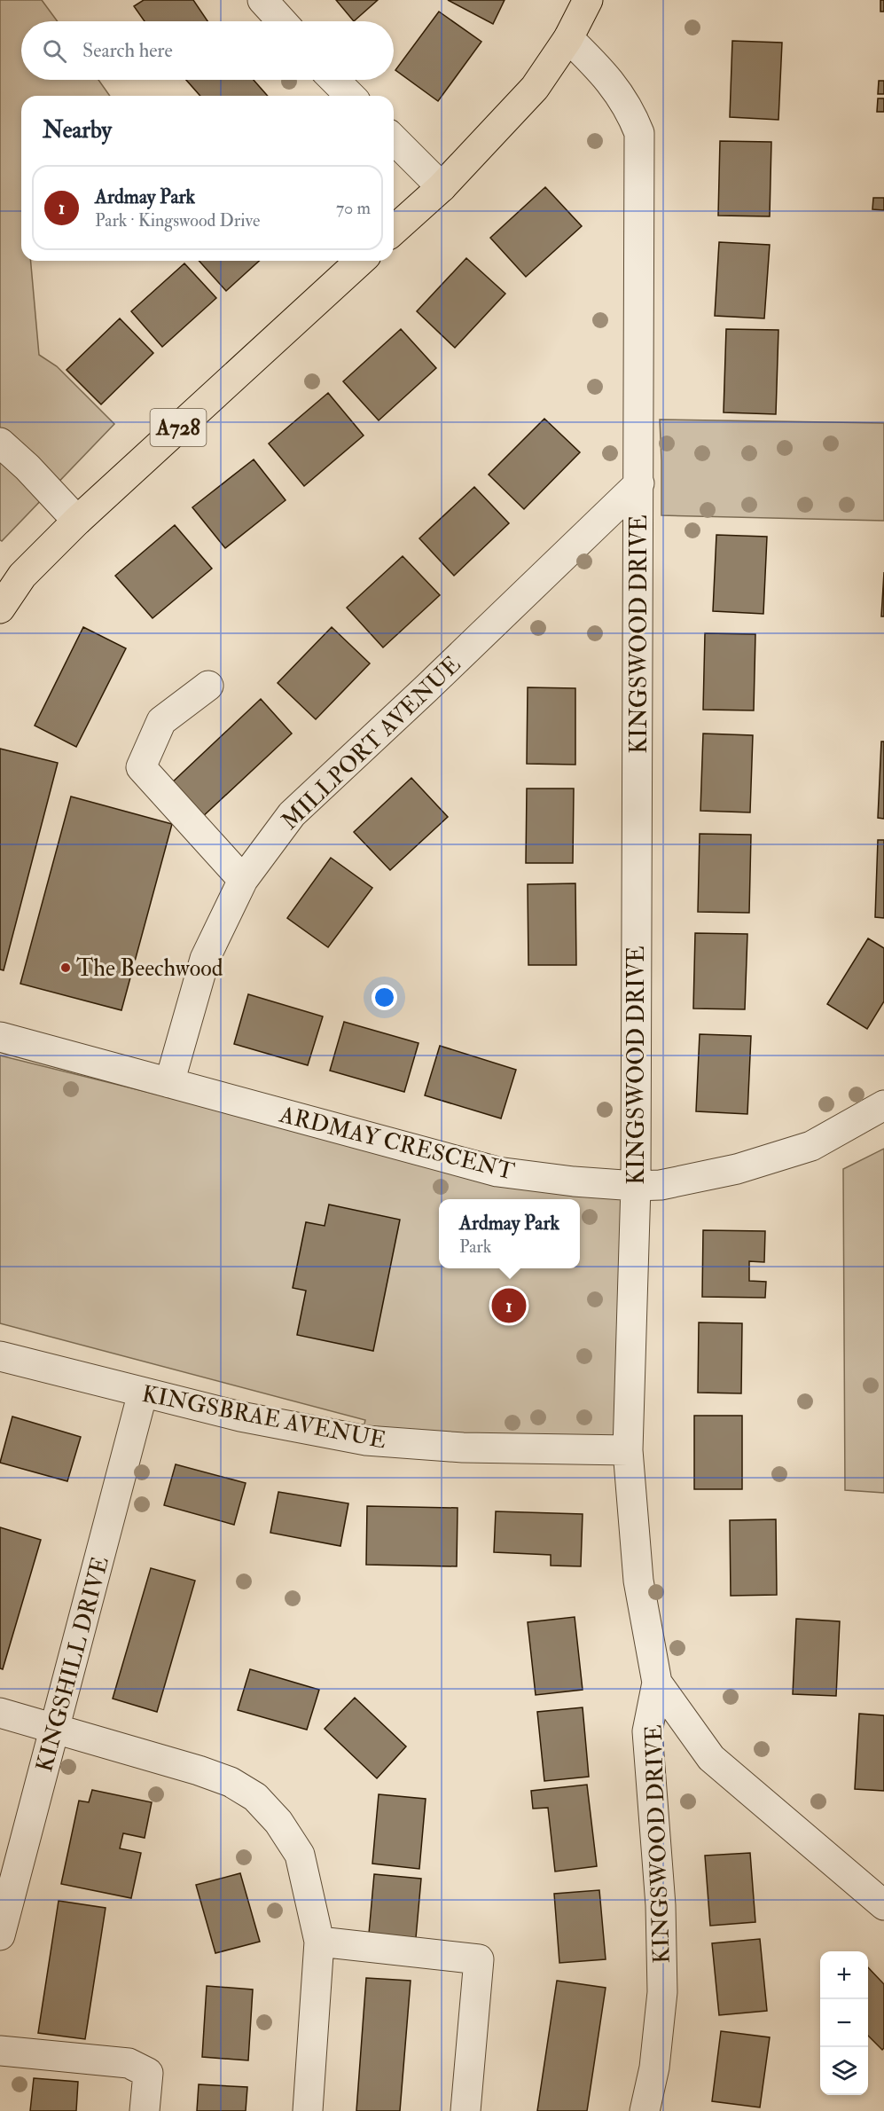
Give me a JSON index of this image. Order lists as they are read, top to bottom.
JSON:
{
  "streets": {
    "main road": ["A728"],
    "street": [
      "KINGSWOOD DRIVE",
      "MILLPORT AVENUE",
      "ARDMAY CRESCENT",
      "KINGSBRAE AVENUE",
      "KINGSHILL DRIVE"
    ]
  },
  "crossings": [
    ["KINGSWOOD DRIVE", "MILLPORT AVENUE"],
    ["KINGSWOOD DRIVE", "ARDMAY CRESCENT"],
    ["KINGSWOOD DRIVE", "KINGSBRAE AVENUE"],
    ["MILLPORT AVENUE", "ARDMAY CRESCENT"],
    ["KINGSBRAE AVENUE", "KINGSHILL DRIVE"]
  ],
  "places": ["The Beechwood"],
  "page": {
    "search": "Search here",
    "heading": "Nearby",
    "list": [
      {
        "mark": "1",
        "name": "Ardmay Park",
        "note": "Park · Kingswood Drive",
        "value": "70 m"
      }
    ],
    "popup": ["Ardmay Park", "Park"],
    "pins": "1",
    "map_buttons": ["+", "−"]
  }
}
